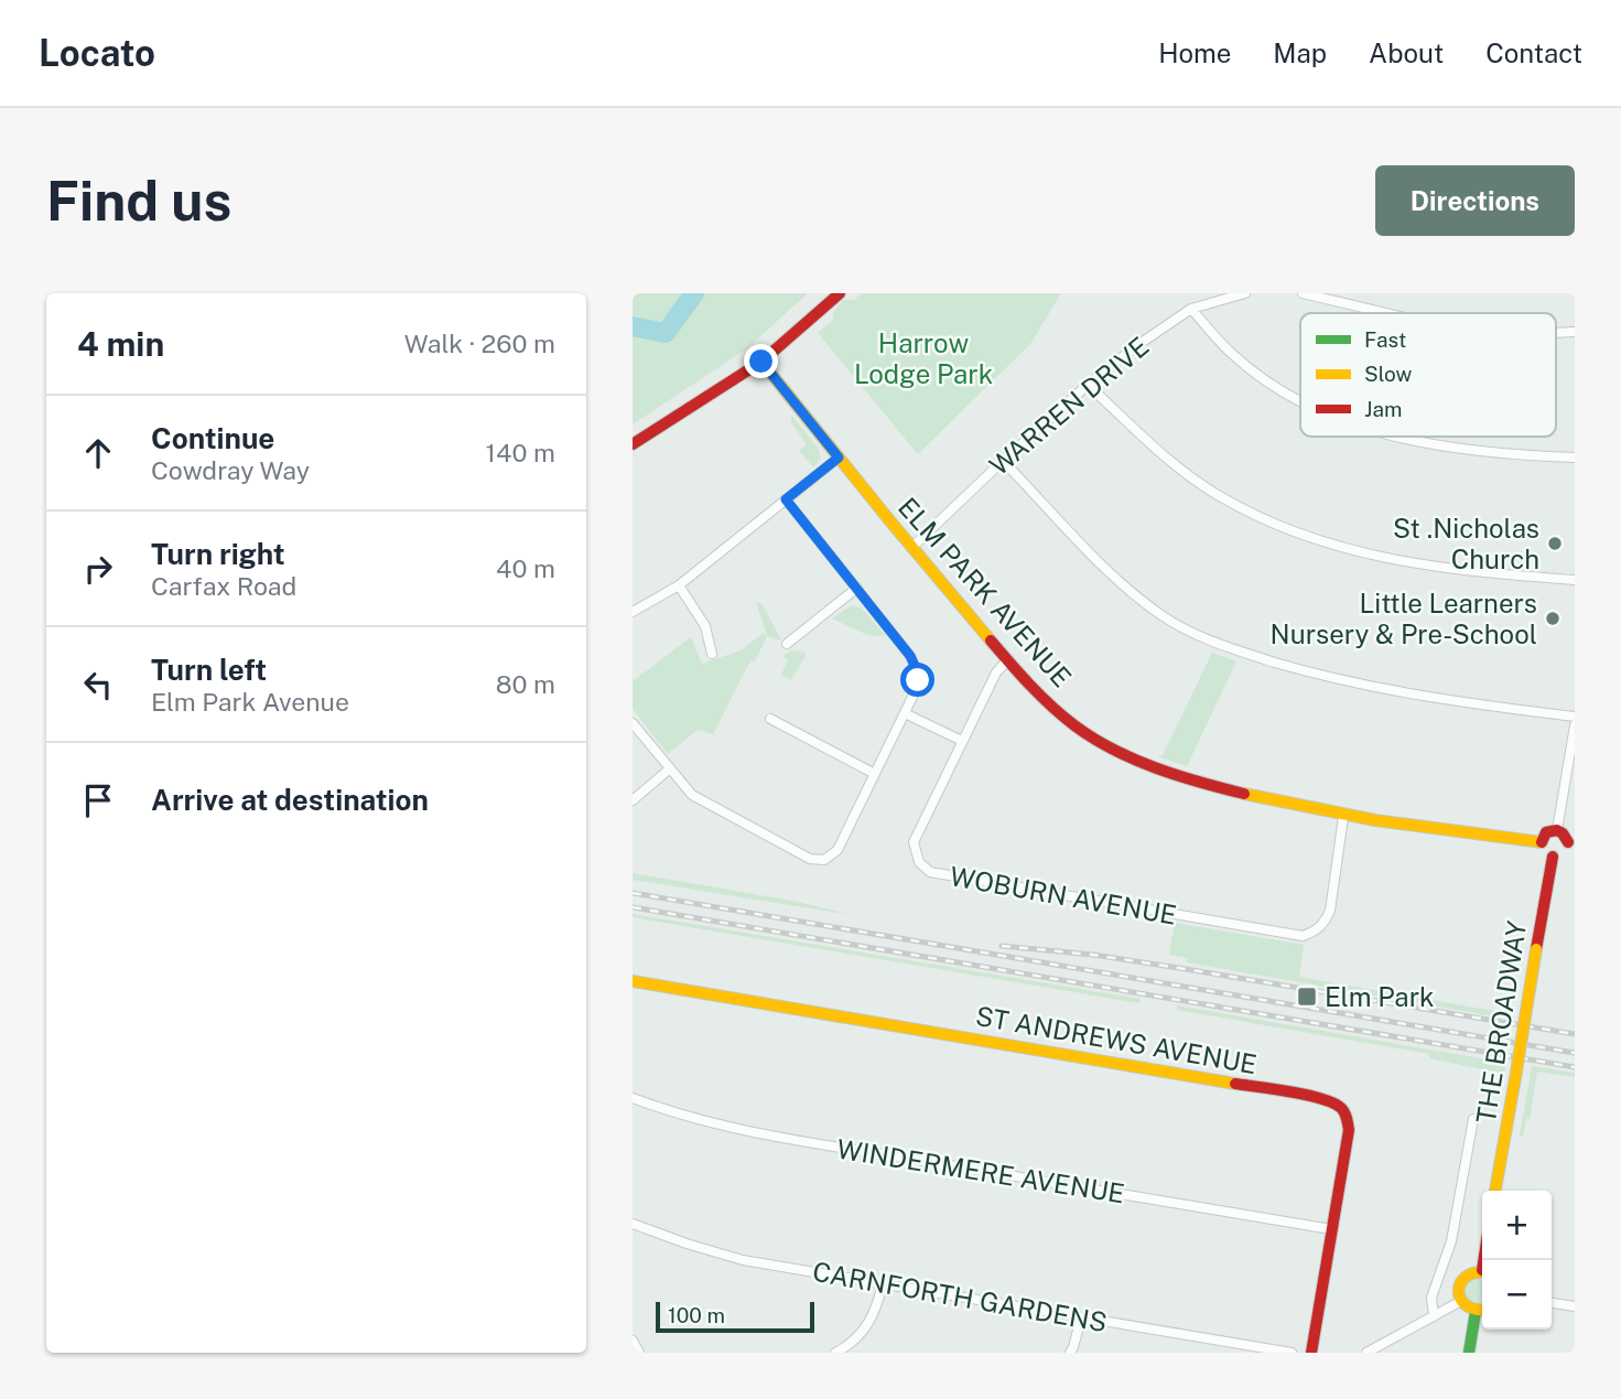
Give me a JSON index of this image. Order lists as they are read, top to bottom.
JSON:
{
  "streets": {
    "street": [
      "WARREN DRIVE",
      "ELM PARK AVENUE",
      "WOBURN AVENUE",
      "THE BROADWAY",
      "ST ANDREWS AVENUE",
      "WINDERMERE AVENUE",
      "CARNFORTH GARDENS"
    ]
  },
  "crossings": [
    ["WARREN DRIVE", "ELM PARK AVENUE"],
    ["ELM PARK AVENUE", "WOBURN AVENUE"],
    ["ELM PARK AVENUE", "THE BROADWAY"],
    ["ST ANDREWS AVENUE", "WINDERMERE AVENUE"]
  ],
  "parks": ["Harrow Lodge Park"],
  "places": {
    "other": ["St .Nicholas Church", "Little Learners Nursery & Pre-School"],
    "transit": ["Elm Park"]
  },
  "legend": ["Fast", "Slow", "Jam"],
  "scale_bar": "100 m",
  "page": {
    "header": "Locato",
    "nav": [
      "Home",
      "Map",
      "About",
      "Contact"
    ],
    "buttons": "Directions",
    "title": "Find us",
    "heading": ["4 min", "Walk · 260 m"],
    "list": [
      ["Continue", "Cowdray Way", "140 m"],
      ["Turn right", "Carfax Road", "40 m"],
      ["Turn left", "Elm Park Avenue", "80 m"],
      "Arrive at destination"
    ],
    "map_buttons": ["+", "−"],
    "scale": "100 m"
  }
}
